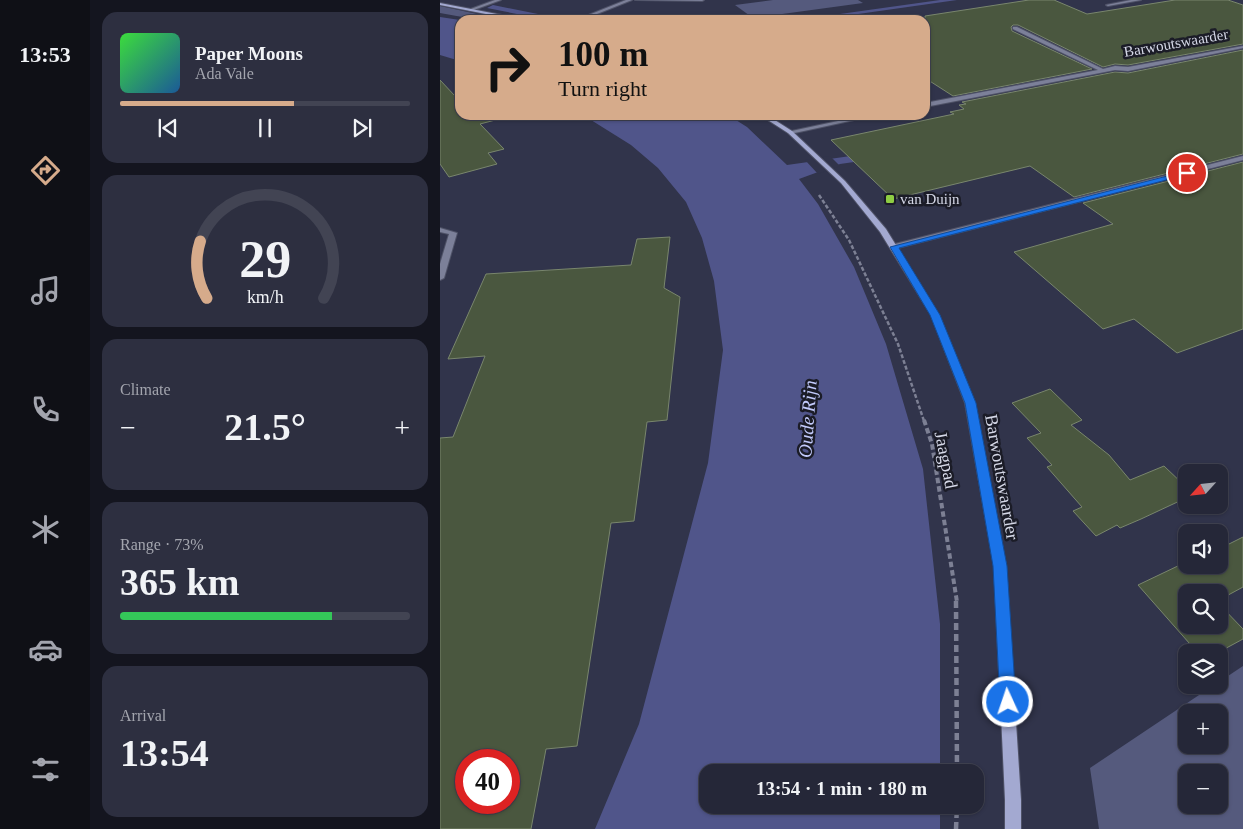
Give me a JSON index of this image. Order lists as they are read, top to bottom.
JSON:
{
  "streets": {
    "street": ["Barwoutswaarder"],
    "path": ["Jaagpad"]
  },
  "water": ["Oude Rijn"],
  "places": {
    "transit": ["van Duijn"]
  },
  "north": "bottom left",
  "page": {
    "tabs": "13:53",
    "turn": ["100 m", "Turn right"],
    "song": ["Paper Moons", "Ada Vale"],
    "tile": [
      "Climate",
      ["Range · 73%", "365 km"],
      ["Arrival", "13:54"]
    ],
    "heat": ["−", "21.5°", "+"],
    "map_buttons": ["+", "−"],
    "limit": "40",
    "trip": "13:54 · 1 min · 180 m",
    "gauge": ["29", "km/h"]
  }
}
